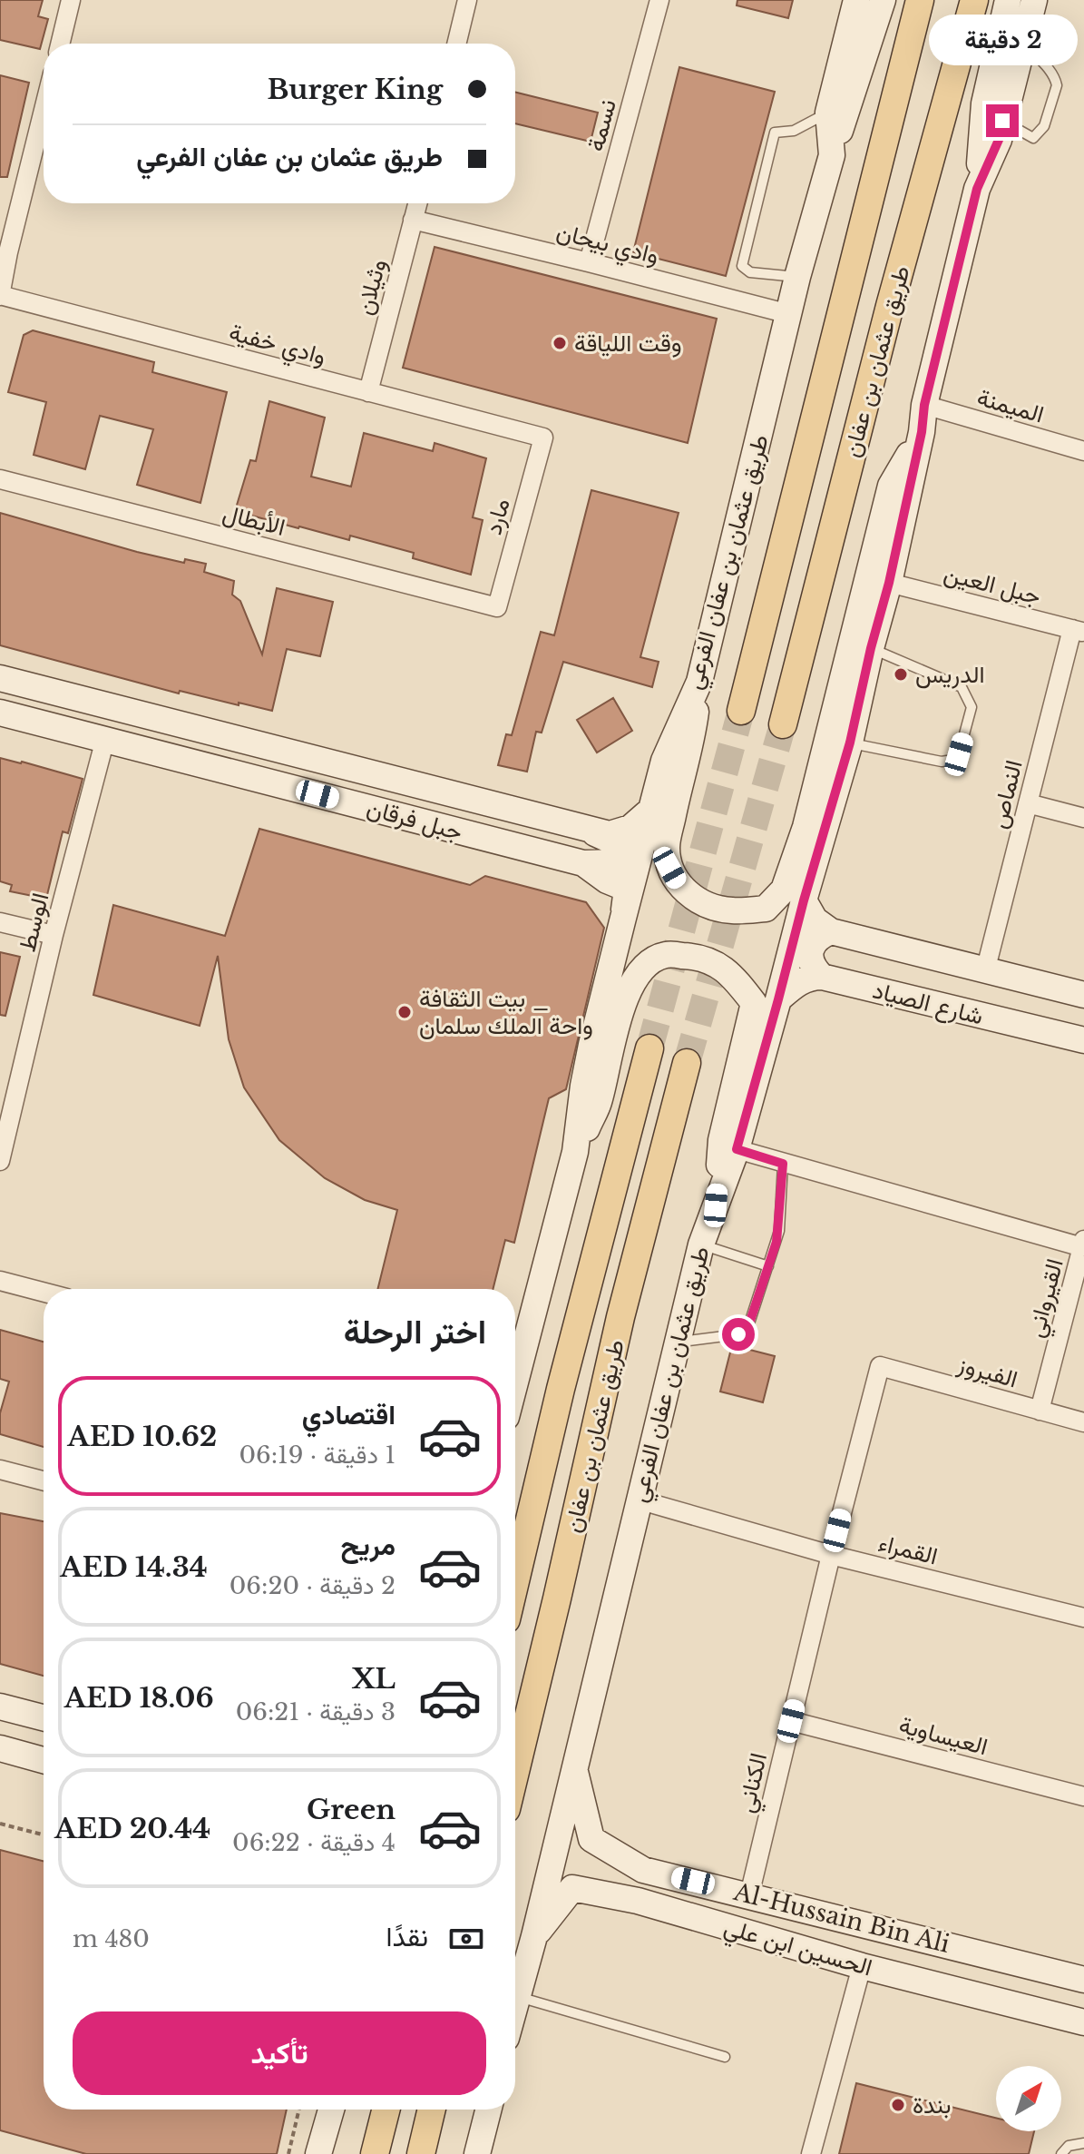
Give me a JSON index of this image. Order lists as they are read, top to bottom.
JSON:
{
  "streets": {
    "main road": ["طريق عثمان بن عفان"],
    "street": [
      "نسمة",
      "وادي بيحان",
      "وثيلان",
      "وادي خفية",
      "الميمنة",
      "مارد",
      "الأبطال",
      "طريق عثمان بن عفان الفرعي",
      "جبل العين",
      "النماص",
      "جبل فرقان",
      "الوسط",
      "شارع الصياد",
      "القيرواني",
      "الفيروز",
      "القمراء",
      "العيساوية",
      "الكناني",
      "Al-Hussain Bin Ali",
      "الحسين ابن علي"
    ]
  },
  "crossings": [
    ["نسمة", "وادي بيحان"],
    ["وادي بيحان", "وثيلان"],
    ["وادي بيحان", "طريق عثمان بن عفان الفرعي"],
    ["وثيلان", "وادي خفية"],
    ["وادي خفية", "مارد"],
    ["الميمنة", "طريق عثمان بن عفان الفرعي"],
    ["مارد", "الأبطال"],
    ["طريق عثمان بن عفان الفرعي", "جبل العين"],
    ["طريق عثمان بن عفان الفرعي", "جبل فرقان"],
    ["طريق عثمان بن عفان الفرعي", "القمراء"],
    ["طريق عثمان بن عفان الفرعي", "Al-Hussain Bin Ali"],
    ["طريق عثمان بن عفان الفرعي", "الحسين ابن علي"],
    ["جبل العين", "النماص"],
    ["النماص", "شارع الصياد"],
    ["جبل فرقان", "الوسط"],
    ["القيرواني", "الفيروز"],
    ["الفيروز", "الكناني"],
    ["القمراء", "الكناني"],
    ["العيساوية", "الكناني"],
    ["الكناني", "Al-Hussain Bin Ali"]
  ],
  "places": [
    "وقت اللياقة",
    "الدريس",
    "بيت الثقافة _ واحة الملك سلمان",
    "بندة"
  ],
  "north": "top right",
  "page": {
    "bubble": "2 دقيقة",
    "banner": ["Burger King", "طريق عثمان بن عفان الفرعي"],
    "heading": "اختر الرحلة",
    "list": [
      {
        "name": "اقتصادي",
        "note": "1 دقيقة · 06:19",
        "value": "AED 10.62"
      },
      {
        "name": "مريح",
        "note": "2 دقيقة · 06:20",
        "value": "AED 14.34"
      },
      {
        "name": "XL",
        "note": "3 دقيقة · 06:21",
        "value": "AED 18.06"
      },
      {
        "name": "Green",
        "note": "4 دقيقة · 06:22",
        "value": "AED 20.44"
      }
    ],
    "pay": ["نقدًا", "480 m"],
    "buttons": "تأكيد"
  }
}
